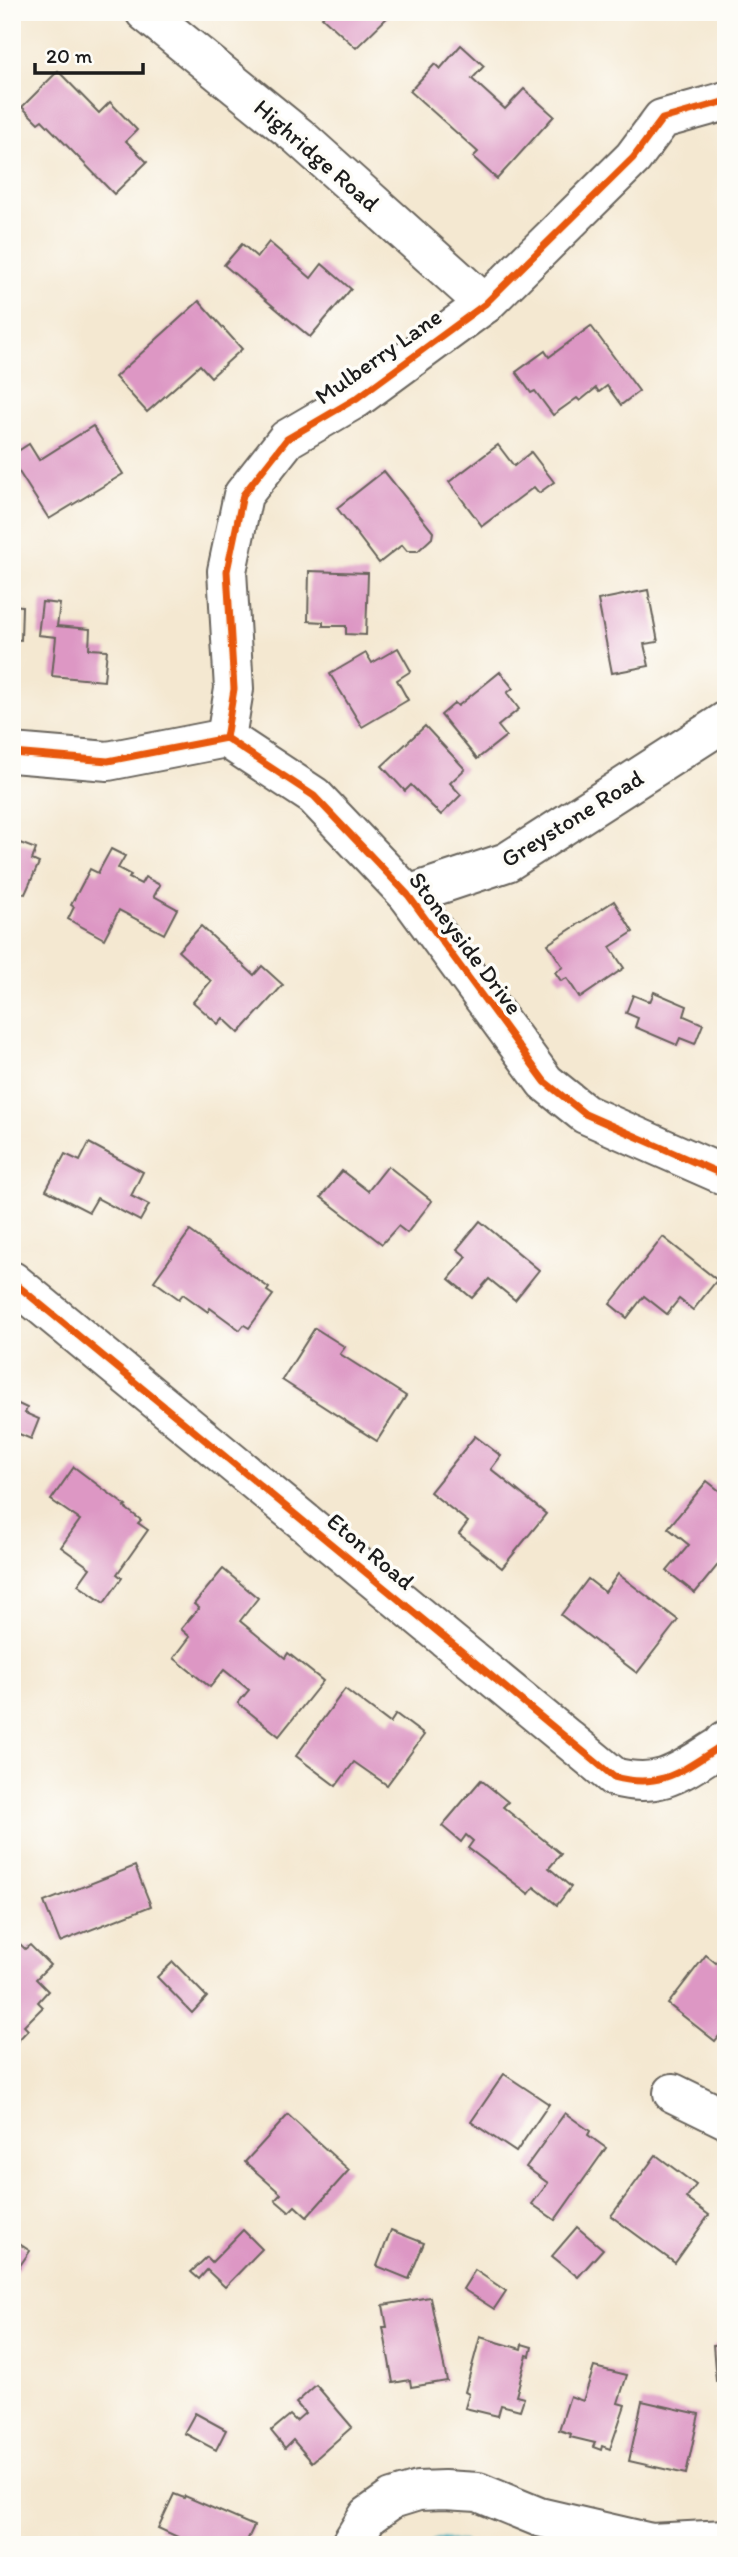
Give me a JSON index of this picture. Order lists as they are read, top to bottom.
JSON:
{
  "streets": {
    "street": [
      "Highridge Road",
      "Mulberry Lane",
      "Greystone Road",
      "Stoneyside Drive",
      "Eton Road"
    ]
  },
  "crossings": [
    ["Highridge Road", "Mulberry Lane"],
    ["Mulberry Lane", "Stoneyside Drive"],
    ["Greystone Road", "Stoneyside Drive"]
  ],
  "scale_bar": "20 m"
}
